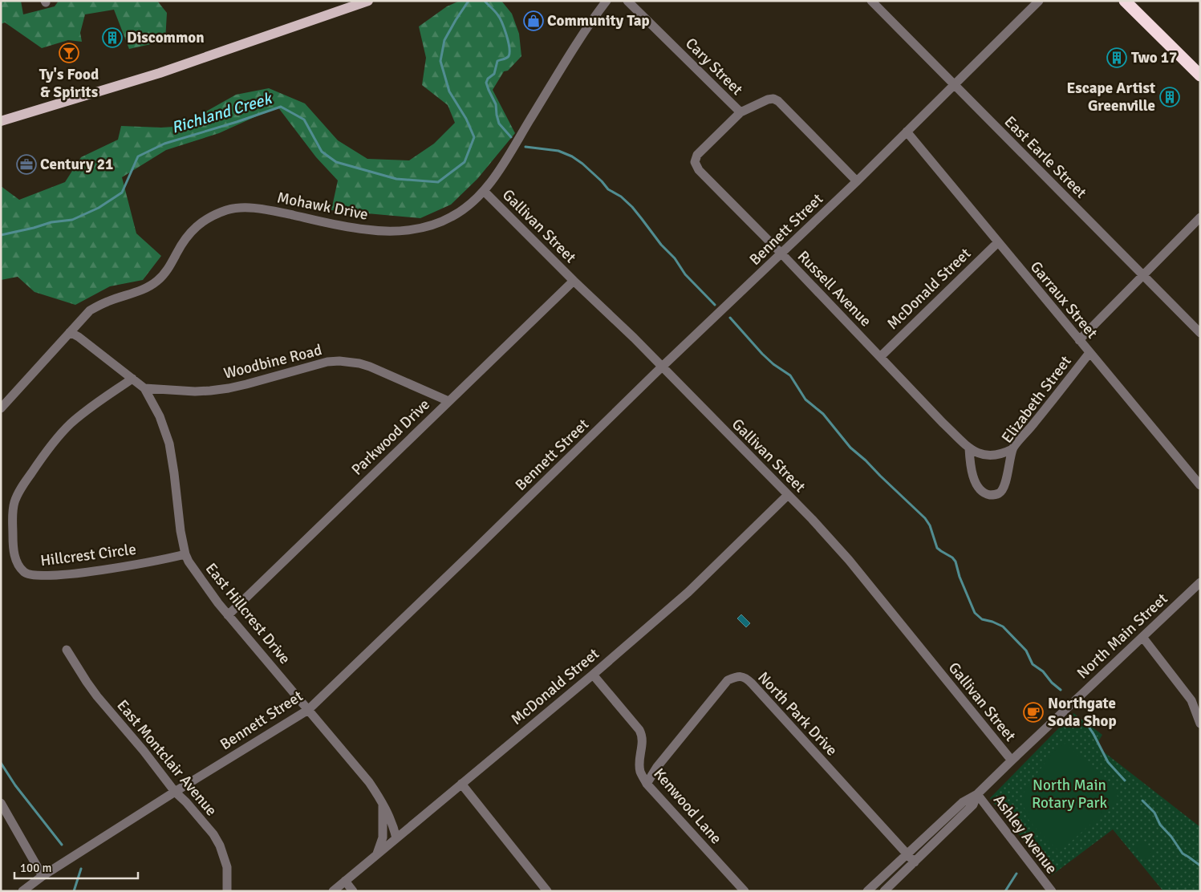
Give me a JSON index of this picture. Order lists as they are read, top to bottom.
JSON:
{
  "streets": {
    "street": [
      "Cary Street",
      "East Earle Street",
      "Mohawk Drive",
      "Gallivan Street",
      "Bennett Street",
      "Russell Avenue",
      "McDonald Street",
      "Garraux Street",
      "Woodbine Road",
      "Elizabeth Street",
      "Parkwood Drive",
      "Hillcrest Circle",
      "East Hillcrest Drive",
      "North Main Street",
      "North Park Drive",
      "East Montclair Avenue",
      "Kenwood Lane",
      "Ashley Avenue"
    ]
  },
  "crossings": [
    ["Cary Street", "Bennett Street"],
    ["Cary Street", "Russell Avenue"],
    ["East Earle Street", "Bennett Street"],
    ["East Earle Street", "Elizabeth Street"],
    ["Mohawk Drive", "Gallivan Street"],
    ["Mohawk Drive", "East Hillcrest Drive"],
    ["Gallivan Street", "Bennett Street"],
    ["Gallivan Street", "McDonald Street"],
    ["Gallivan Street", "Parkwood Drive"],
    ["Gallivan Street", "North Main Street"],
    ["Bennett Street", "Russell Avenue"],
    ["Bennett Street", "Garraux Street"],
    ["Bennett Street", "East Hillcrest Drive"],
    ["Bennett Street", "East Montclair Avenue"],
    ["Russell Avenue", "McDonald Street"],
    ["Russell Avenue", "Elizabeth Street"],
    ["McDonald Street", "Garraux Street"],
    ["McDonald Street", "East Hillcrest Drive"],
    ["McDonald Street", "Kenwood Lane"],
    ["Garraux Street", "Elizabeth Street"],
    ["Woodbine Road", "Parkwood Drive"],
    ["Woodbine Road", "East Hillcrest Drive"],
    ["Parkwood Drive", "East Hillcrest Drive"],
    ["Hillcrest Circle", "East Hillcrest Drive"],
    ["North Main Street", "North Park Drive"],
    ["North Main Street", "Ashley Avenue"],
    ["North Park Drive", "Kenwood Lane"]
  ],
  "water": ["Richland Creek"],
  "parks": ["North Main Rotary Park"],
  "places": {
    "shop": ["Community Tap"],
    "building": ["Discommon", "Two 17", "Escape Artist Greenville"],
    "bar": ["Ty's Food & Spirits"],
    "office": ["Century 21"],
    "cafe": ["Northgate Soda Shop"]
  },
  "scale_bar": "100 m"
}
